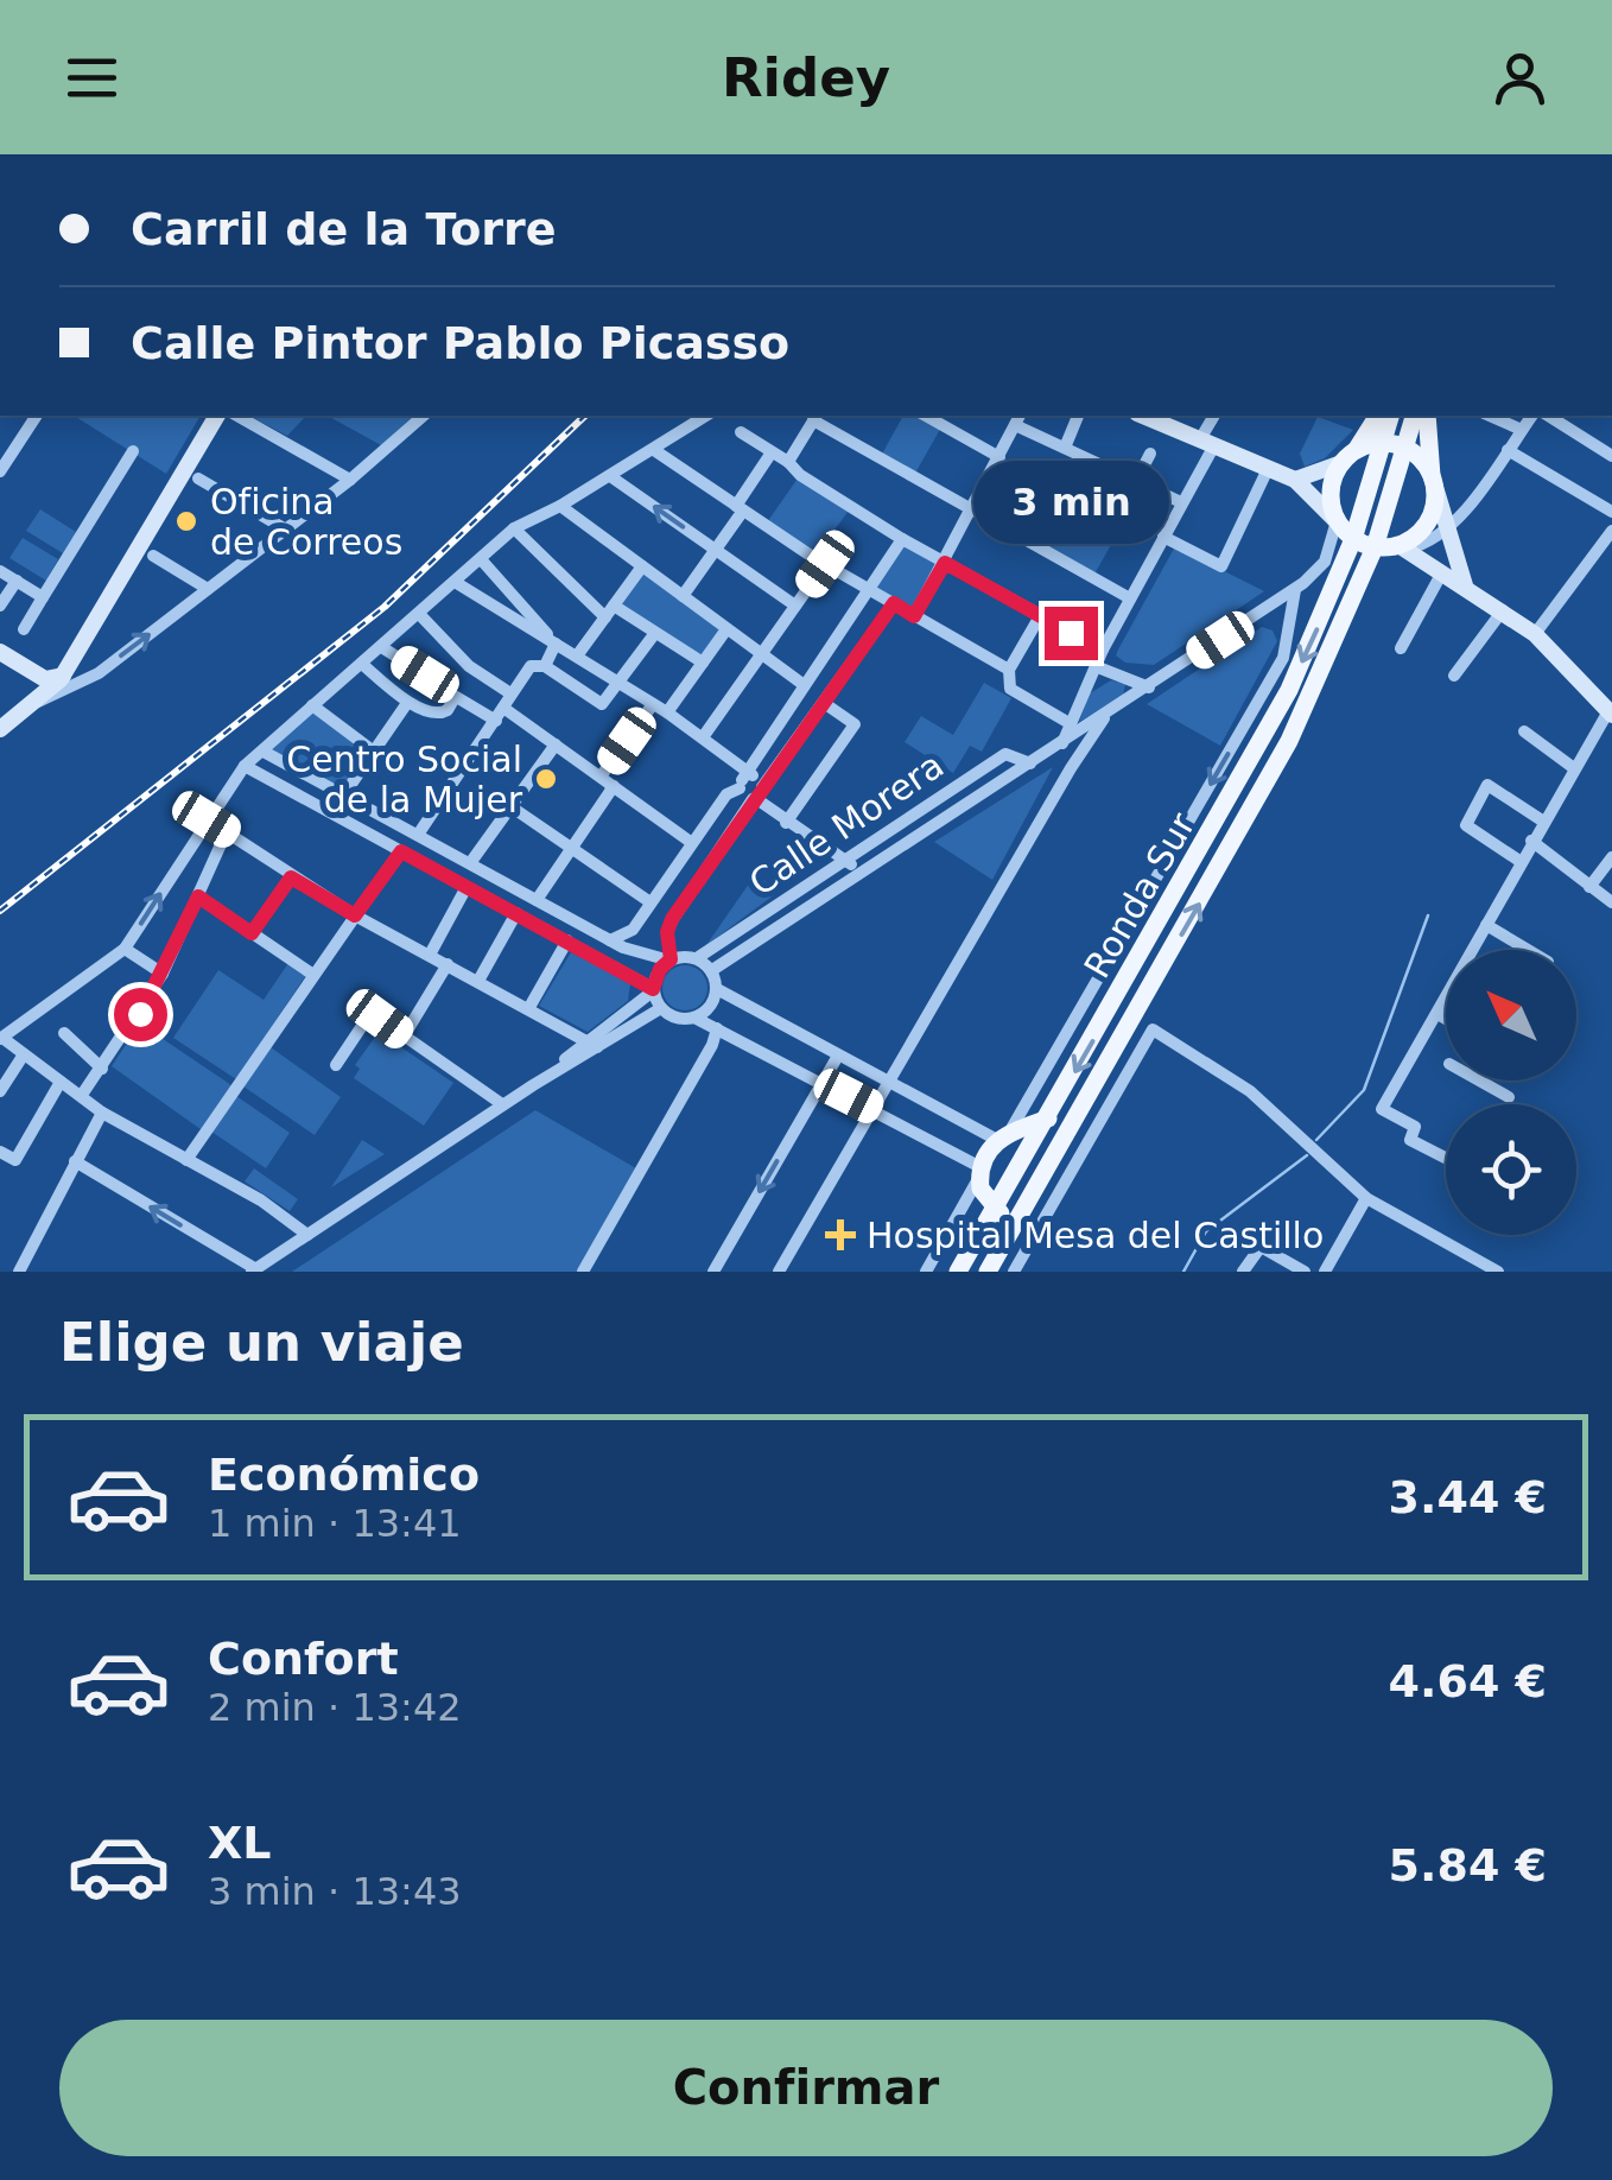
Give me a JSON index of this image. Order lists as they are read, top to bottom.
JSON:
{
  "streets": {
    "main road": ["Ronda Sur"],
    "street": ["Calle Morera"]
  },
  "places": {
    "other": ["Oficina de Correos", "Centro Social de la Mujer"],
    "health": ["Hospital Mesa del Castillo"]
  },
  "north": "top left",
  "page": {
    "header": "Ridey",
    "banner": ["Carril de la Torre", "Calle Pintor Pablo Picasso"],
    "bubble": "3 min",
    "heading": "Elige un viaje",
    "list": [
      {
        "name": "Económico",
        "note": "1 min · 13:41",
        "value": "3.44 €"
      },
      {
        "name": "Confort",
        "note": "2 min · 13:42",
        "value": "4.64 €"
      },
      {
        "name": "XL",
        "note": "3 min · 13:43",
        "value": "5.84 €"
      }
    ],
    "buttons": "Confirmar"
  }
}
